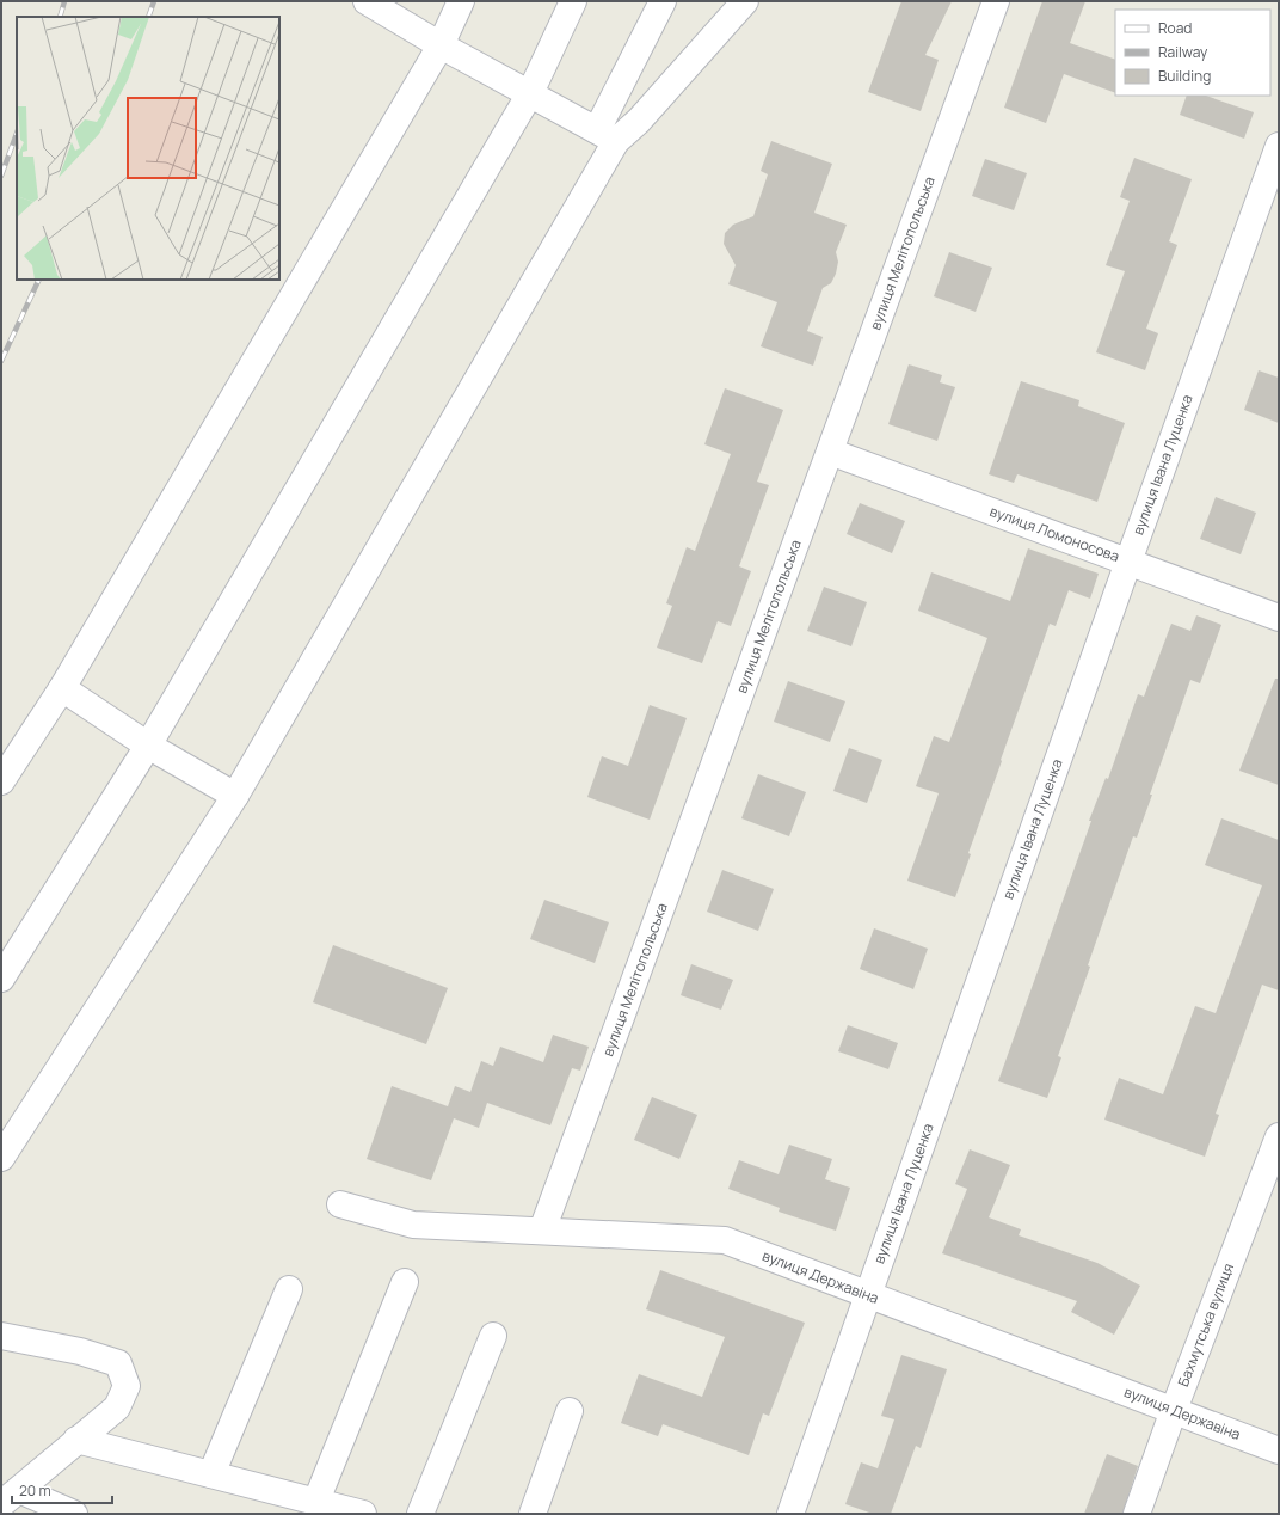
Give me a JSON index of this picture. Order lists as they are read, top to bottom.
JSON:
{
  "streets": {
    "street": [
      "вулиця Мелітопольська",
      "вулиця Івана Луценка",
      "вулиця Ломоносова",
      "вулиця Державіна",
      "Бахмутська вулиця"
    ]
  },
  "crossings": [
    ["вулиця Мелітопольська", "вулиця Ломоносова"],
    ["вулиця Мелітопольська", "вулиця Державіна"],
    ["вулиця Івана Луценка", "вулиця Ломоносова"],
    ["вулиця Івана Луценка", "вулиця Державіна"],
    ["вулиця Державіна", "Бахмутська вулиця"]
  ],
  "legend": ["Road", "Railway", "Building"],
  "scale_bar": "20 m"
}
